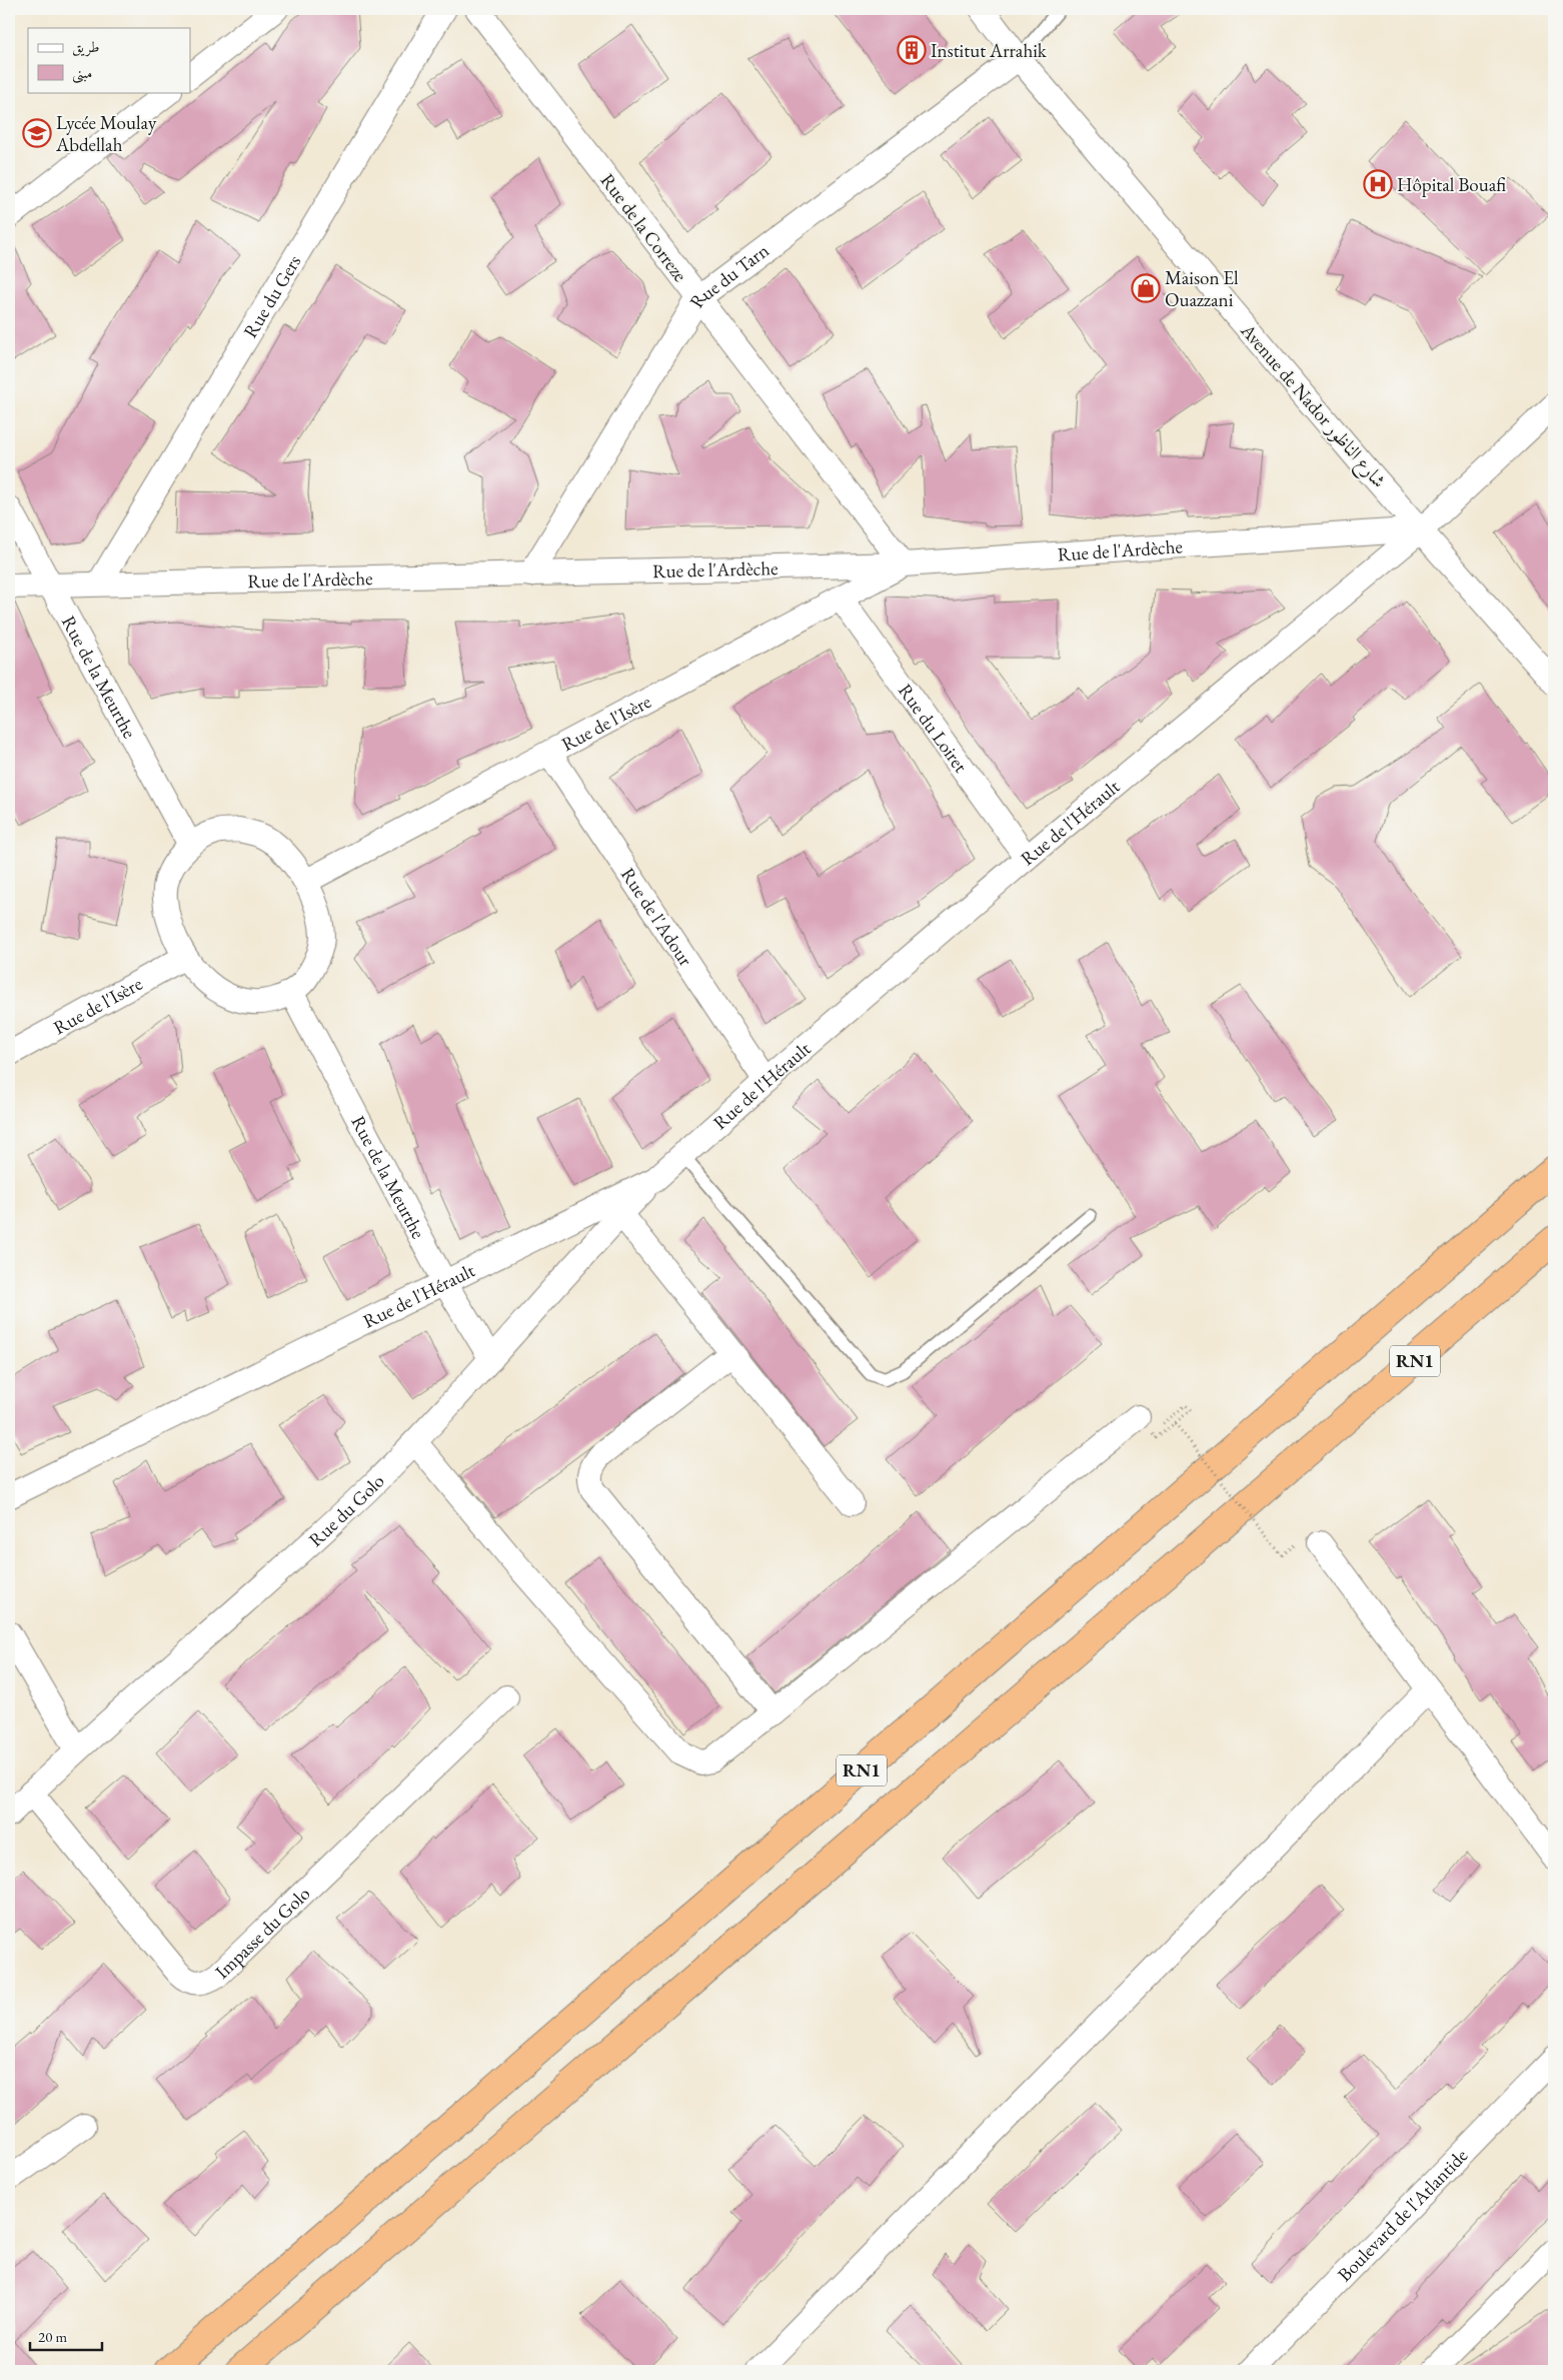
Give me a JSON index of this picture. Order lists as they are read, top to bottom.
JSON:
{
  "streets": {
    "highway": ["RN1"],
    "street": [
      "Rue de la Correze",
      "Rue du Tarn",
      "Rue du Gers",
      "Avenue de Nador شارع الناظور",
      "Rue de l'Ardèche",
      "Rue de la Meurthe",
      "Rue de l'Isère",
      "Rue du Loiret",
      "Rue de l'Hérault",
      "Rue de l'Adour",
      "Rue du Golo",
      "Impasse du Golo",
      "Boulevard de l'Atlantide"
    ]
  },
  "crossings": [
    ["Rue de la Correze", "Rue du Tarn"],
    ["Rue de la Correze", "Rue de l'Ardèche"],
    ["Rue de la Correze", "Rue de l'Isère"],
    ["Rue du Tarn", "Avenue de Nador شارع الناظور"],
    ["Rue du Tarn", "Rue de l'Ardèche"],
    ["Rue du Gers", "Rue de l'Ardèche"],
    ["Avenue de Nador شارع الناظور", "Rue de l'Ardèche"],
    ["Avenue de Nador شارع الناظور", "Rue de l'Hérault"],
    ["Rue de l'Ardèche", "Rue de la Meurthe"],
    ["Rue de l'Ardèche", "Rue de l'Isère"],
    ["Rue de l'Ardèche", "Rue de l'Hérault"],
    ["Rue de la Meurthe", "Rue de l'Isère"],
    ["Rue de la Meurthe", "Rue de l'Hérault"],
    ["Rue de la Meurthe", "Rue du Golo"],
    ["Rue de l'Isère", "Rue du Loiret"],
    ["Rue de l'Isère", "Rue de l'Adour"],
    ["Rue du Loiret", "Rue de l'Hérault"],
    ["Rue de l'Hérault", "Rue de l'Adour"],
    ["Rue de l'Hérault", "Rue du Golo"],
    ["Rue du Golo", "Impasse du Golo"]
  ],
  "places": {
    "building": ["Institut Arrahik"],
    "school or university": ["Lycée Moulay Abdellah"],
    "hospital": ["Hôpital Bouafi"],
    "shop": ["Maison El Ouazzani"]
  },
  "legend": ["طريق", "مبنى"],
  "scale_bar": "20 m"
}
